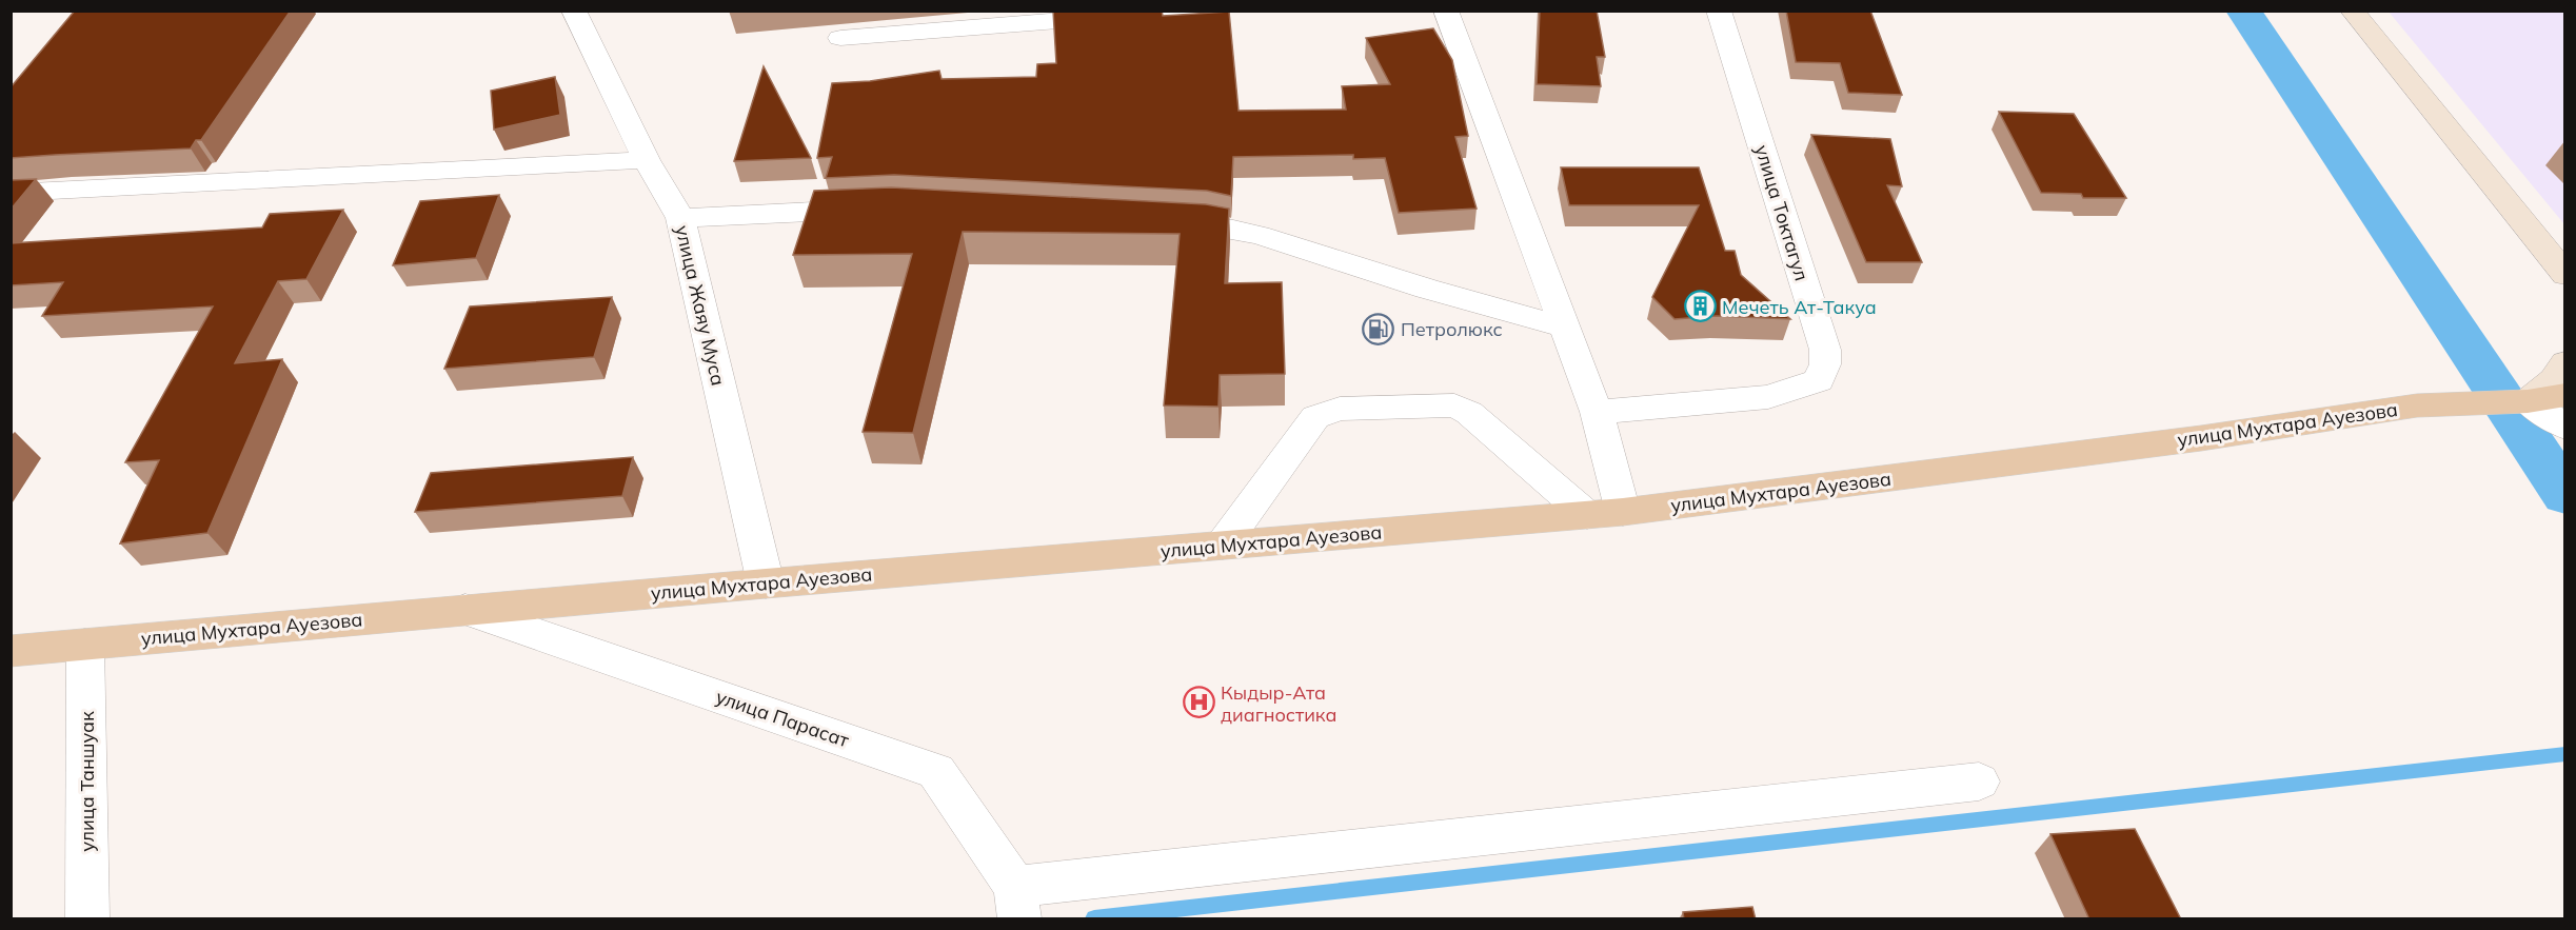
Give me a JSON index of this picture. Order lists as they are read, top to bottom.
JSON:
{
  "streets": {
    "main road": ["улица Мухтара Ауезова"],
    "street": [
      "улица Токтагул",
      "улица Жаяу Муса",
      "улица Парасат",
      "улица Таншуак"
    ]
  },
  "crossings": [
    ["улица Жаяу Муса", "улица Мухтара Ауезова"],
    ["улица Мухтара Ауезова", "улица Парасат"],
    ["улица Мухтара Ауезова", "улица Таншуак"]
  ],
  "places": {
    "building": ["Мечеть Ат-Такуа"],
    "fuel station": ["Петролюкс"],
    "hospital": ["Кыдыр-Ата диагностика"]
  }
}
